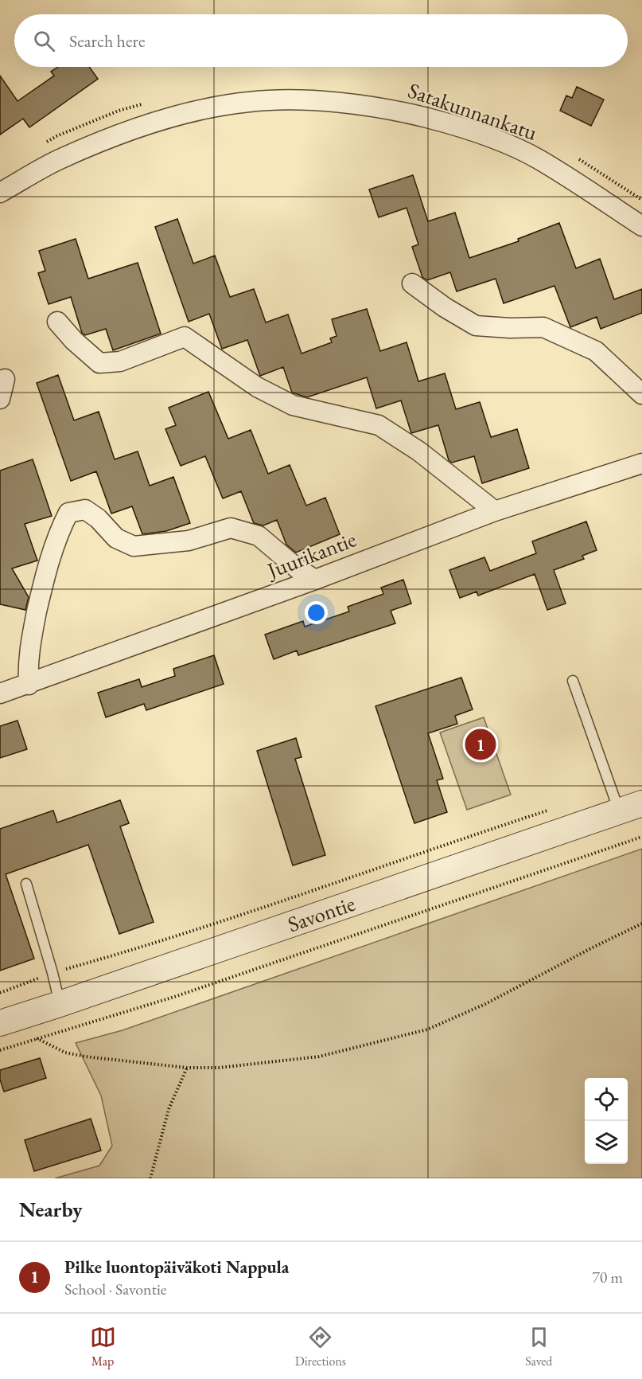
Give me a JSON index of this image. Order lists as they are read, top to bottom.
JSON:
{
  "streets": {
    "street": ["Satakunnankatu", "Juurikantie", "Savontie"]
  },
  "page": {
    "search": "Search here",
    "pins": "1",
    "heading": "Nearby",
    "list": [
      {
        "mark": "1",
        "name": "Pilke luontopäiväkoti Nappula",
        "note": "School · Savontie",
        "value": "70 m"
      }
    ],
    "nav": ["Map", "Directions", "Saved"]
  }
}
